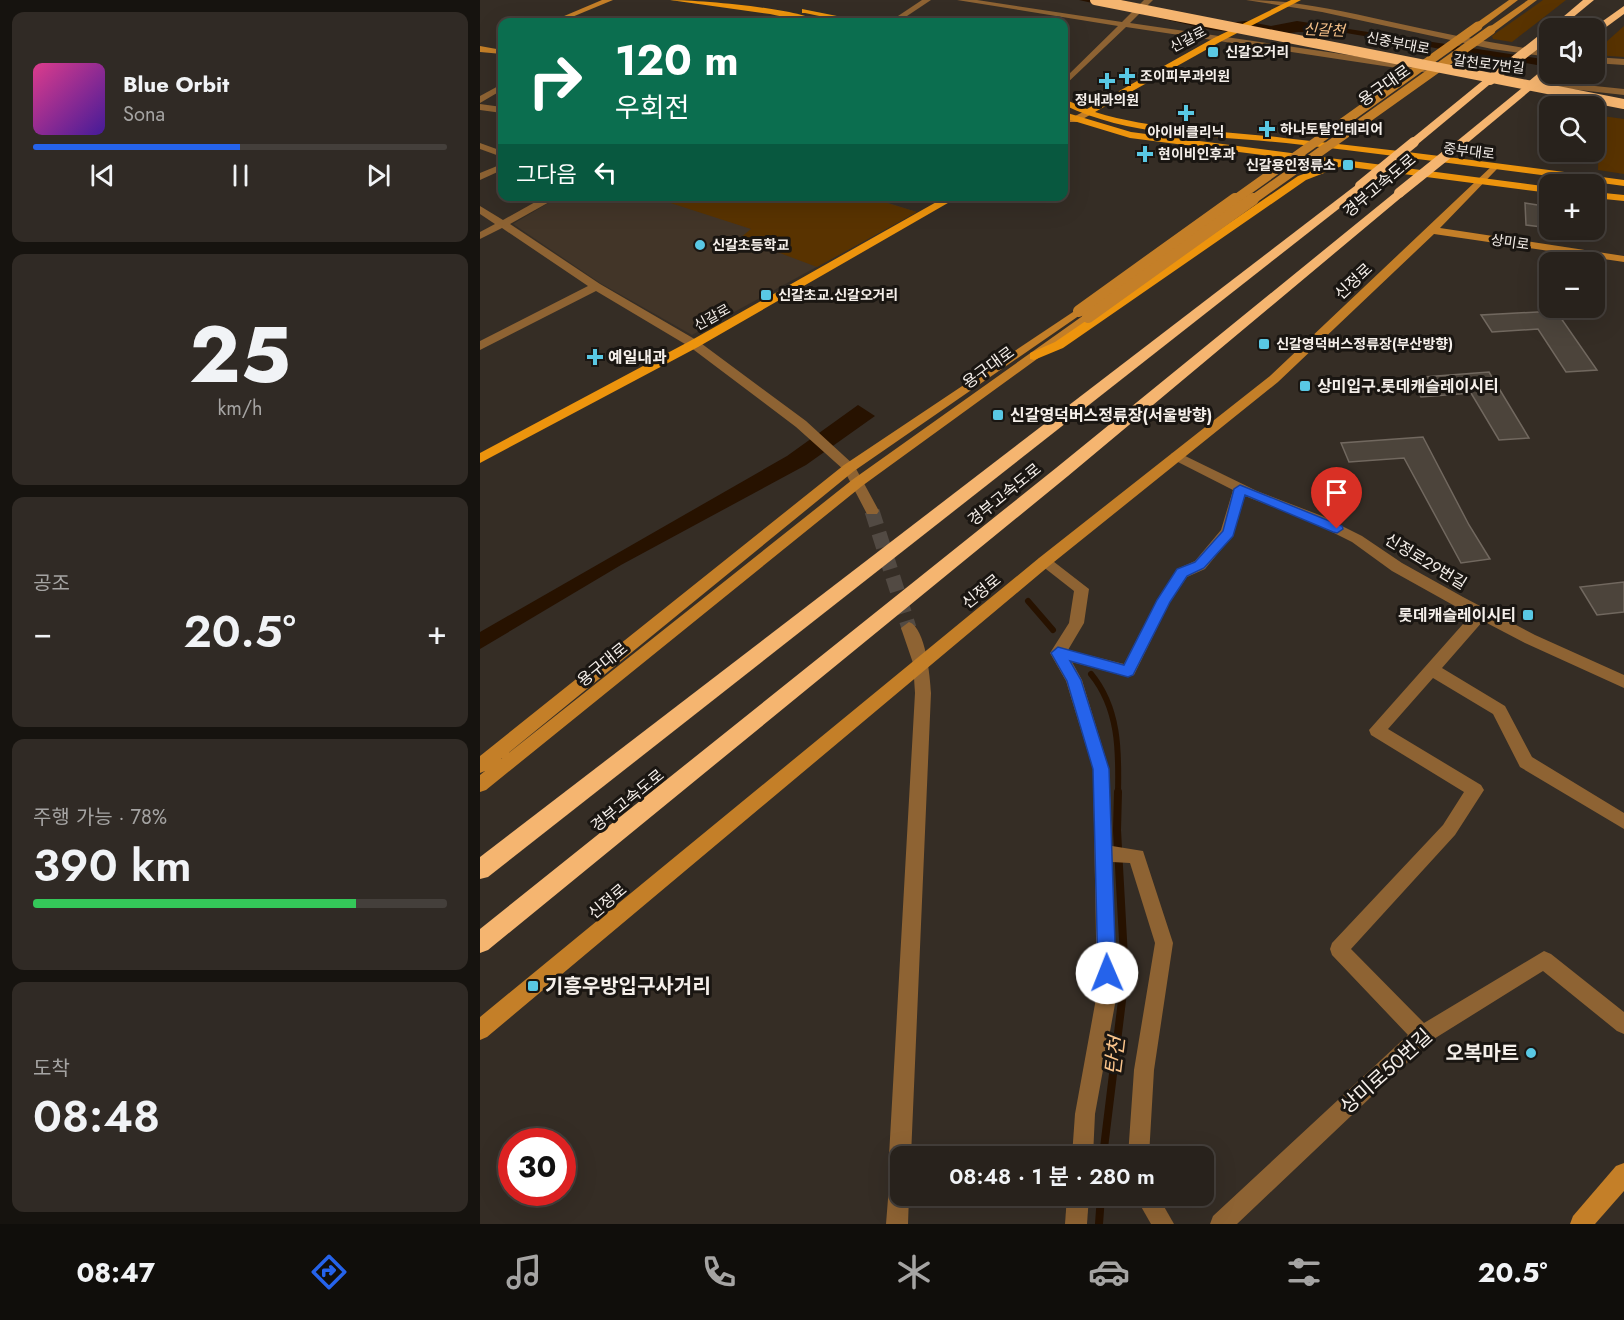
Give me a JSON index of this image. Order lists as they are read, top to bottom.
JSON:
{
  "streets": {
    "highway": ["신중부대로", "경부고속도로"],
    "main road": [
      "신갈로",
      "용구대로",
      "중부대로",
      "상미로",
      "신정로"
    ],
    "street": ["갈천로7번길", "신정로29번길", "상미로50번길"]
  },
  "crossings": [
    ["신갈로", "갈천로7번길"],
    ["신갈로", "중부대로"],
    ["신중부대로", "갈천로7번길"],
    ["중부대로", "신정로"],
    ["상미로", "신정로"],
    ["신정로", "신정로29번길"]
  ],
  "water": ["신갈천", "탄천"],
  "places": {
    "transit": [
      "신갈오거리",
      "신갈용인정류소",
      "신갈초교.신갈오거리",
      "신갈영덕버스정류장(부산방향)",
      "상미입구.롯데캐슬레이시티",
      "신갈영덕버스정류장(서울방향)",
      "롯데캐슬레이시티",
      "기흥우방입구사거리"
    ],
    "health": [
      "조이피부과의원",
      "정내과의원",
      "아이비클리닉",
      "하나토탈인테리어",
      "현이비인후과",
      "예일내과"
    ],
    "other": ["신갈초등학교", "오복마트"]
  },
  "page": {
    "map_buttons": ["+", "−"],
    "turn": ["120 m", "우회전"],
    "song": ["Blue Orbit", "Sona"],
    "then": "그다음",
    "tile": [
      ["25", "km/h"],
      "공조",
      ["주행 가능 · 78%", "390 km"],
      ["도착", "08:48"]
    ],
    "heat": ["−", "20.5°", "+"],
    "limit": "30",
    "trip": "08:48 · 1 분 · 280 m",
    "tabs": ["08:47", "20.5°"]
  }
}
